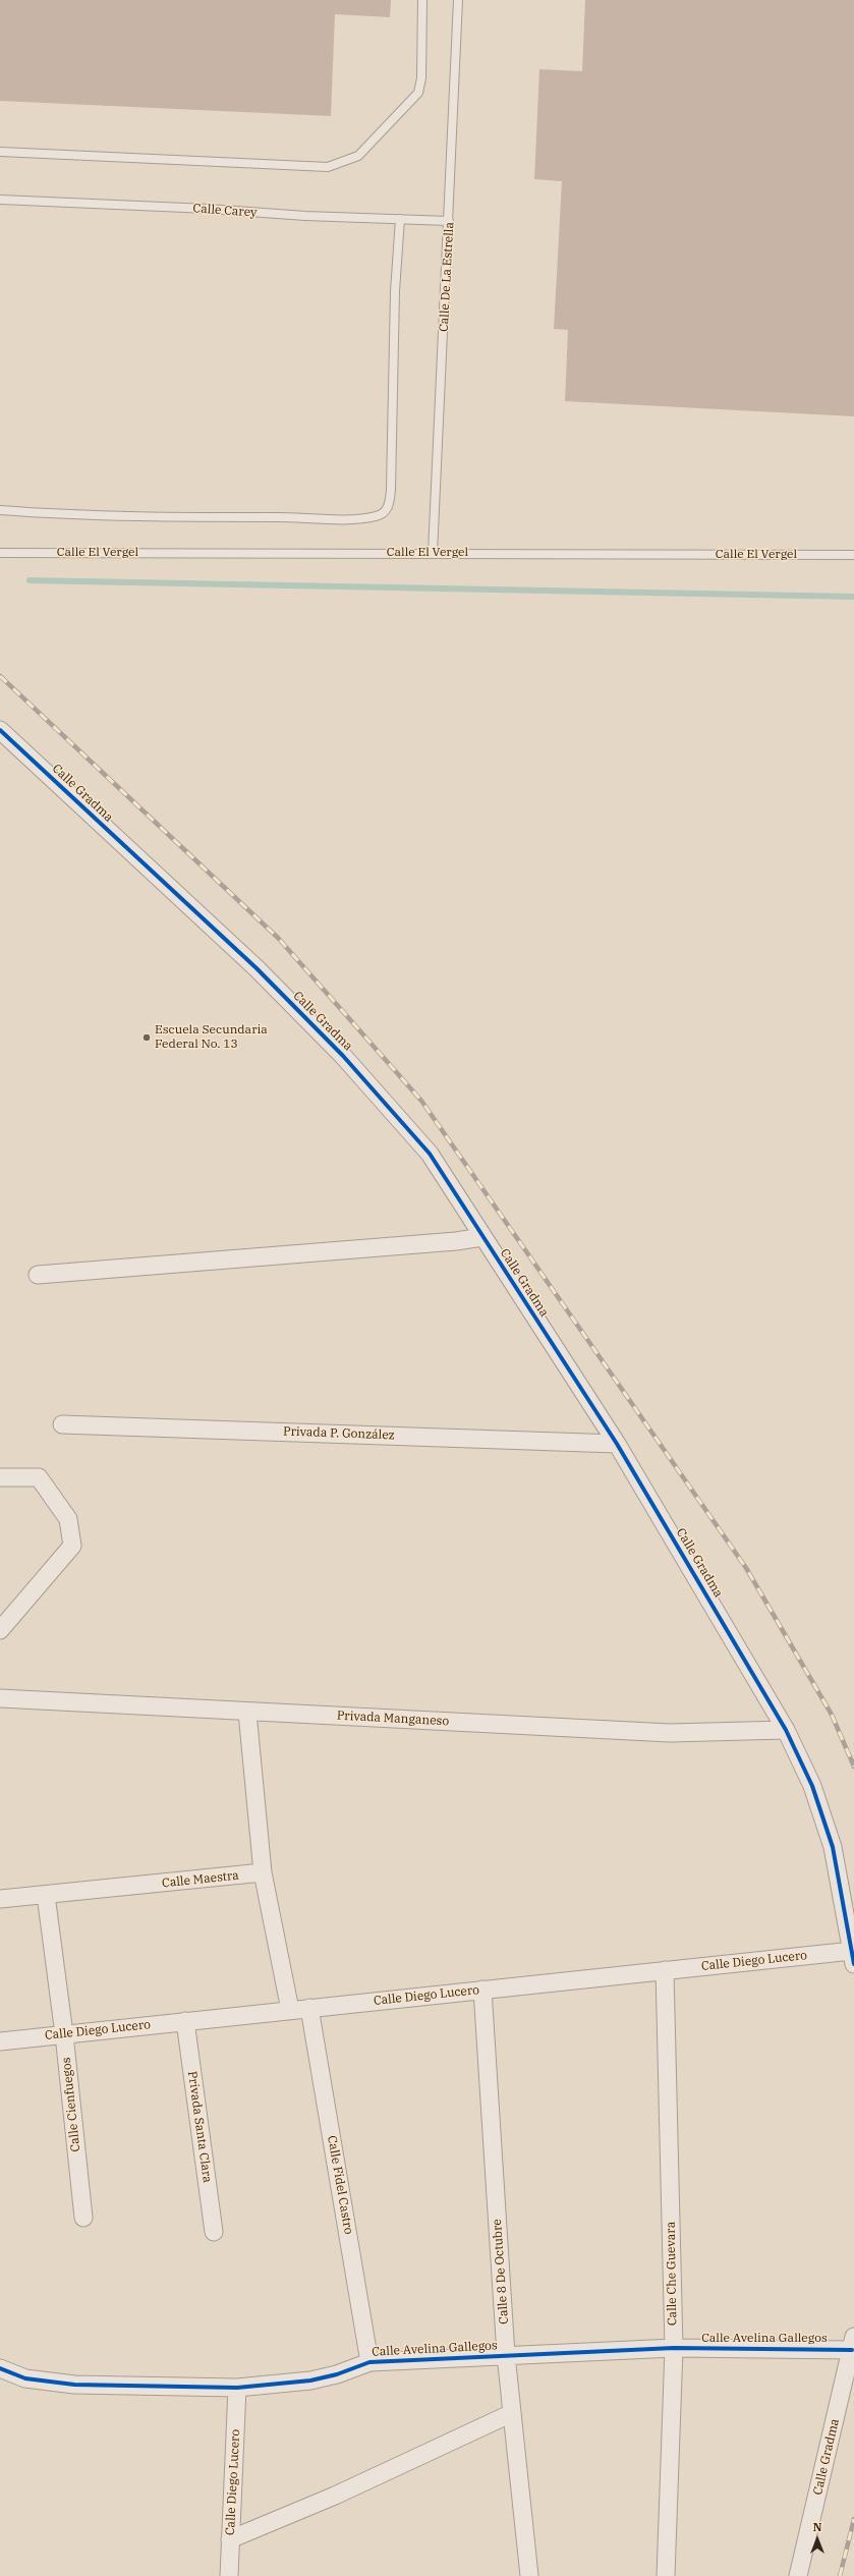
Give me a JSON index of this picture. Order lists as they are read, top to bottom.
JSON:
{
  "streets": {
    "street": [
      "Calle Gradma",
      "Privada P. González",
      "Privada Manganeso",
      "Calle Maestra",
      "Calle Diego Lucero",
      "Calle Cienfuegos",
      "Privada Santa Clara",
      "Calle Fidel Castro",
      "Calle 8 De Octubre",
      "Calle Che Guevara",
      "Calle Avelina Gallegos"
    ],
    "lane": ["Calle Carey", "Calle De La Estrella", "Calle El Vergel"]
  },
  "crossings": [
    ["Calle Carey", "Calle De La Estrella"],
    ["Calle De La Estrella", "Calle El Vergel"],
    ["Calle Gradma", "Privada P. González"],
    ["Calle Gradma", "Privada Manganeso"],
    ["Calle Gradma", "Calle Diego Lucero"],
    ["Calle Gradma", "Calle Avelina Gallegos"],
    ["Calle Maestra", "Calle Cienfuegos"],
    ["Calle Diego Lucero", "Calle Cienfuegos"],
    ["Calle Diego Lucero", "Privada Santa Clara"],
    ["Calle Diego Lucero", "Calle Fidel Castro"],
    ["Calle Diego Lucero", "Calle 8 De Octubre"],
    ["Calle Diego Lucero", "Calle Che Guevara"],
    ["Calle Diego Lucero", "Calle Avelina Gallegos"],
    ["Calle Fidel Castro", "Calle Avelina Gallegos"],
    ["Calle 8 De Octubre", "Calle Avelina Gallegos"],
    ["Calle Che Guevara", "Calle Avelina Gallegos"]
  ],
  "places": ["Escuela Secundaria Federal No. 13"],
  "north": "top"
}
